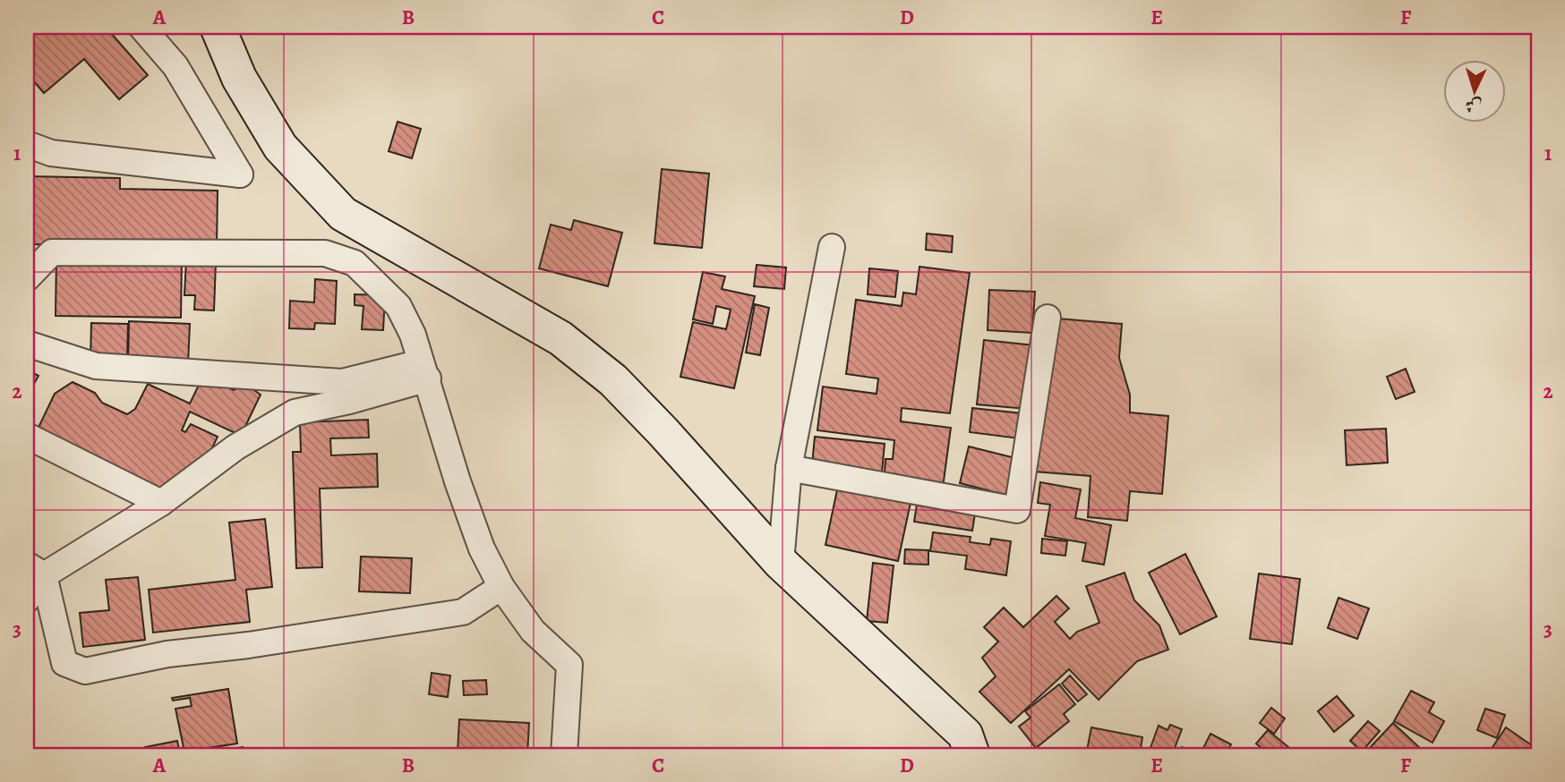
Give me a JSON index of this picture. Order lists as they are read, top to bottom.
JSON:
{
  "north": "bottom",
  "grid": {
    "columns": [
      "A",
      "B",
      "C",
      "D",
      "E",
      "F"
    ],
    "rows": ["1", "2", "3"]
  }
}
